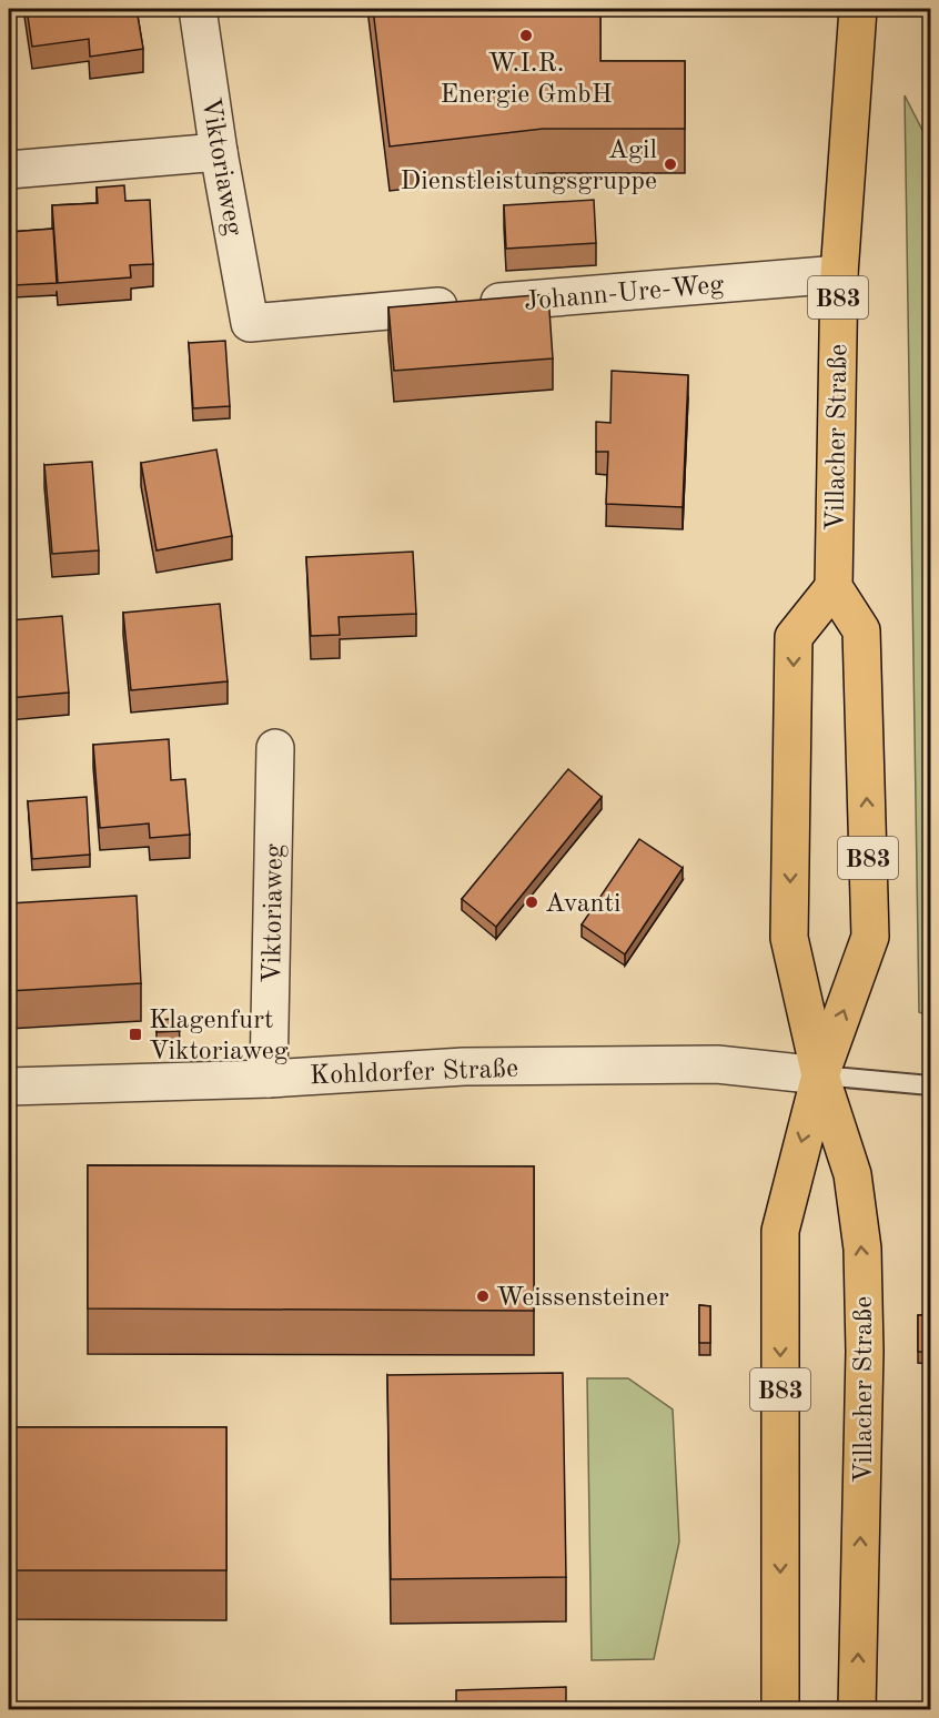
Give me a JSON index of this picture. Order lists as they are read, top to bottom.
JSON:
{
  "streets": {
    "main road": ["B83", "Villacher Straße"],
    "street": ["Viktoriaweg", "Johann-Ure-Weg", "Kohldorfer Straße"]
  },
  "crossings": [
    ["Viktoriaweg", "Johann-Ure-Weg"],
    ["Viktoriaweg", "Kohldorfer Straße"],
    ["Johann-Ure-Weg", "Villacher Straße"],
    ["Villacher Straße", "Kohldorfer Straße"]
  ],
  "places": {
    "other": [
      "W.I.R. Energie GmbH",
      "Agil Dienstleistungsgruppe",
      "Avanti",
      "Weissensteiner"
    ],
    "transit": ["Klagenfurt Viktoriaweg"]
  }
}
